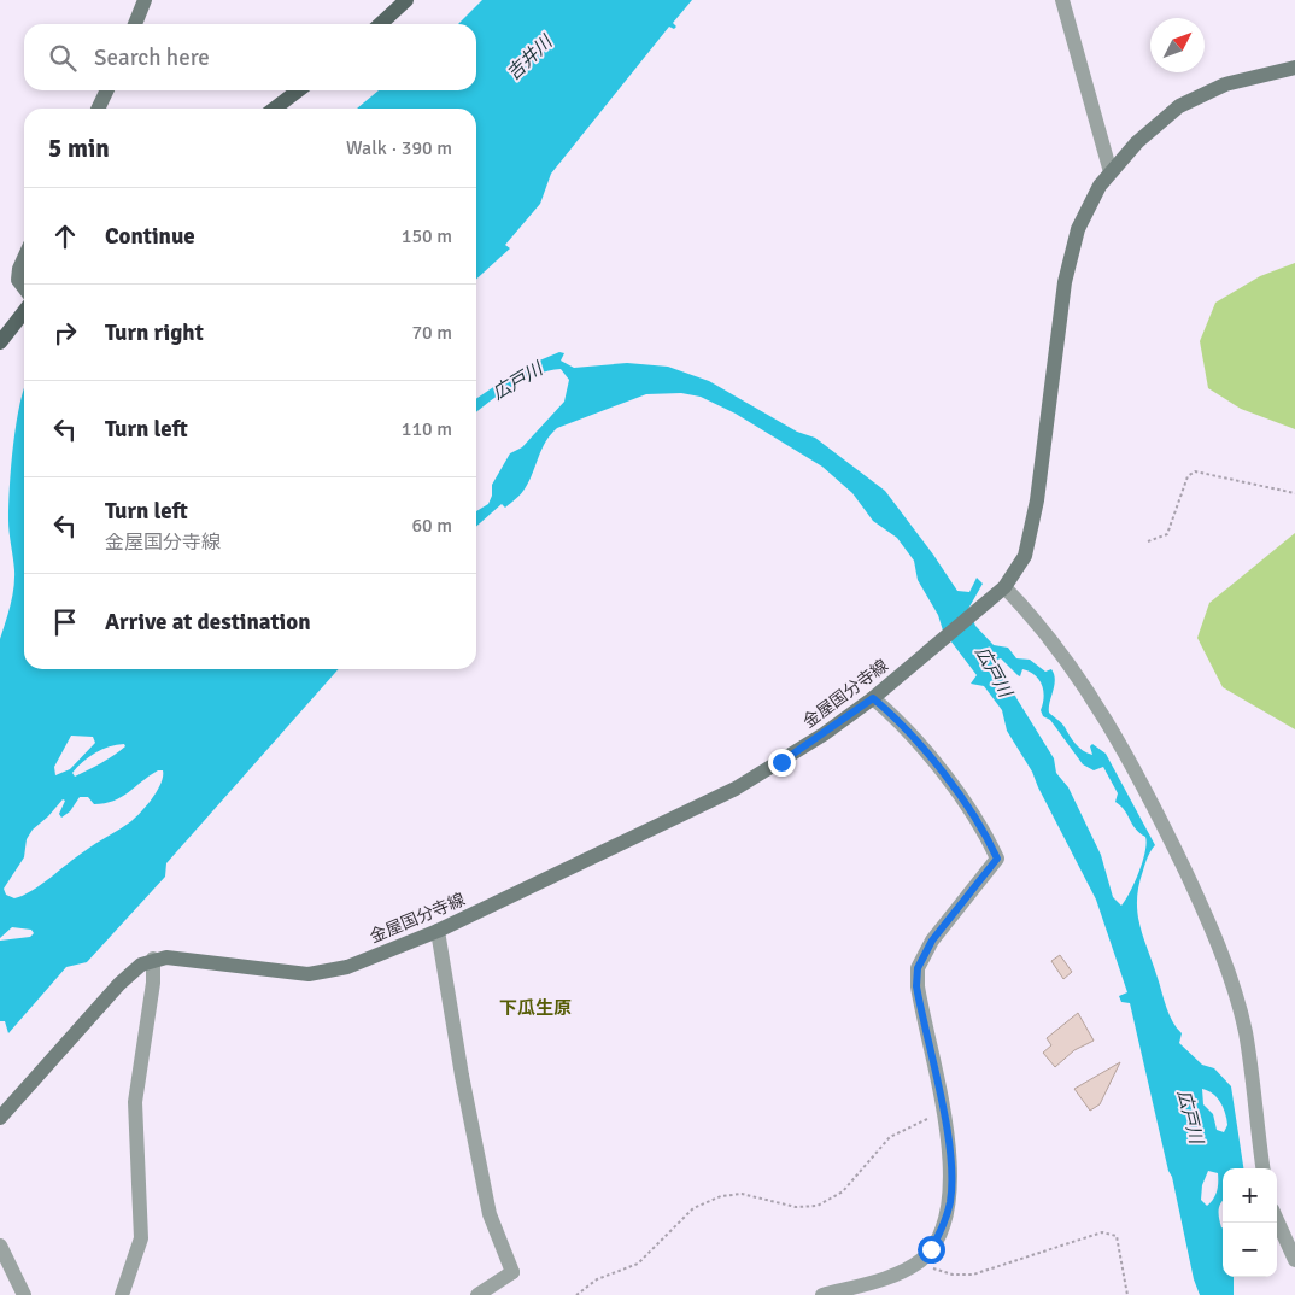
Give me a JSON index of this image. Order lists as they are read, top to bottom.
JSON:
{
  "streets": {
    "main road": ["金屋国分寺線"]
  },
  "districts": ["下瓜生原"],
  "water": ["吉井川", "広戸川"],
  "north": "top right",
  "page": {
    "search": "Search here",
    "heading": ["5 min", "Walk · 390 m"],
    "list": [
      ["Continue", "150 m"],
      ["Turn right", "70 m"],
      ["Turn left", "110 m"],
      ["Turn left", "金屋国分寺線", "60 m"],
      "Arrive at destination"
    ],
    "map_buttons": ["+", "−"]
  }
}
